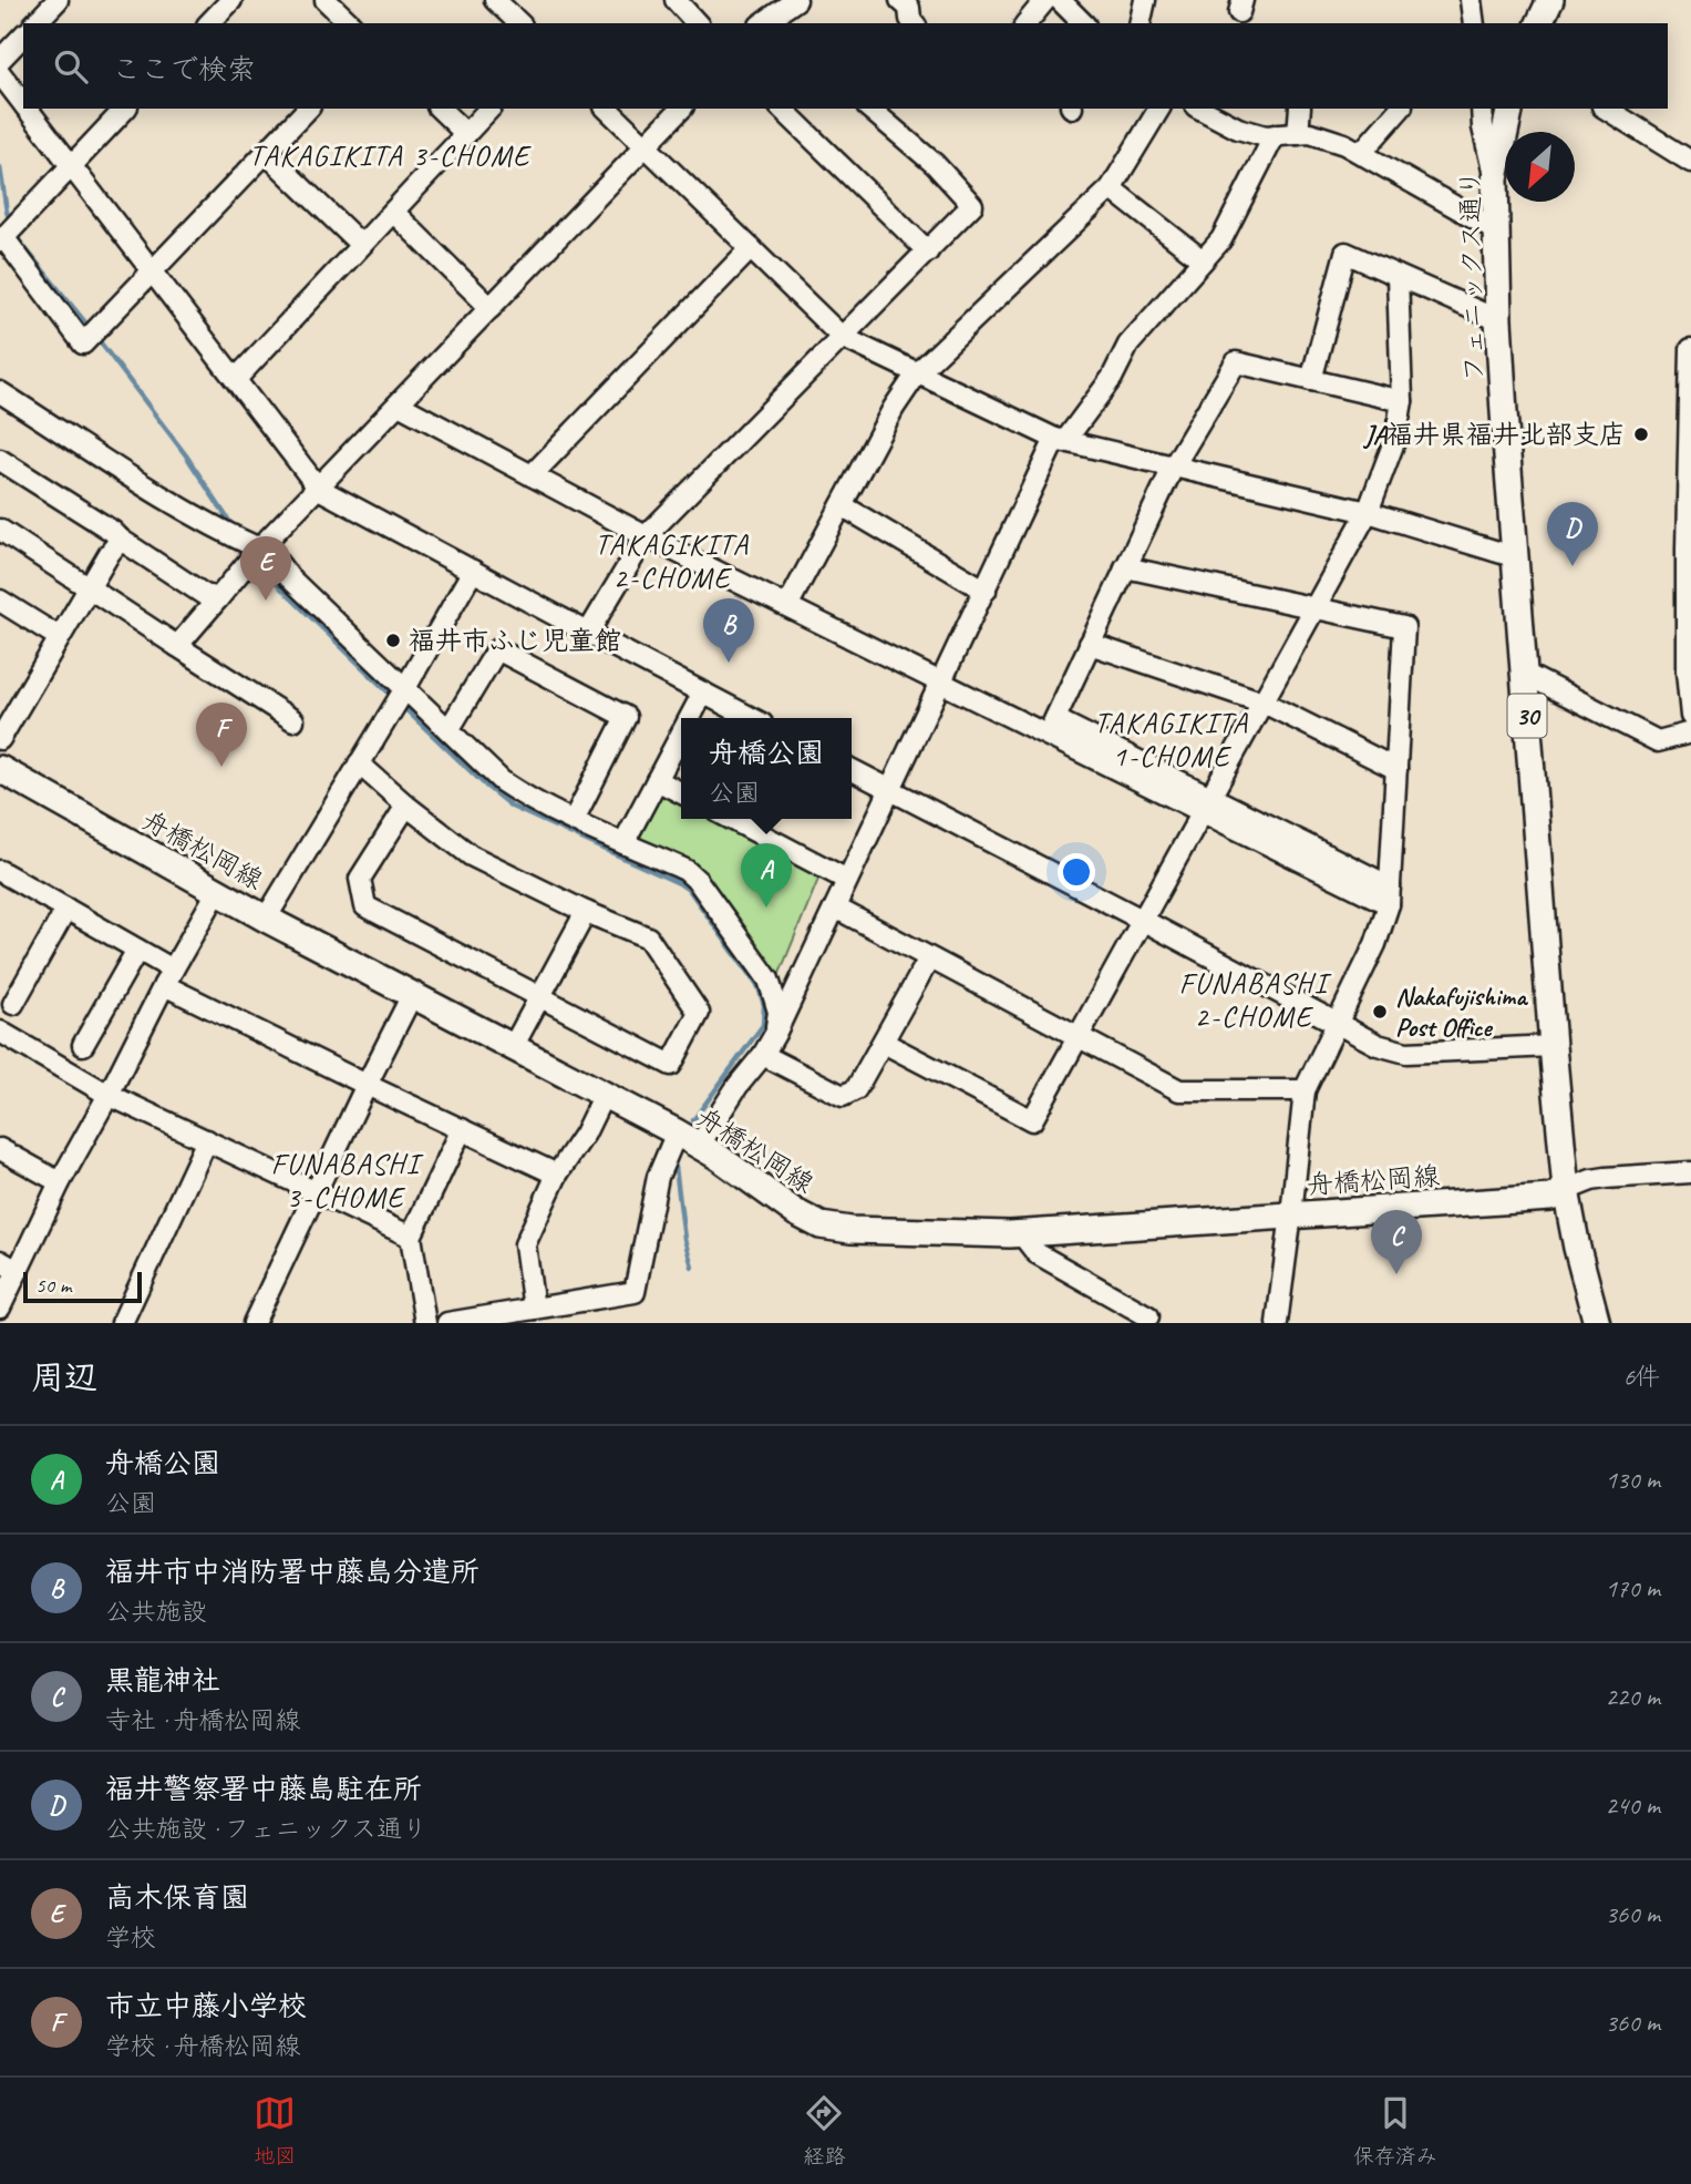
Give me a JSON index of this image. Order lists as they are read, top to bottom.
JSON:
{
  "streets": {
    "main road": ["フェニックス通り", "30", "舟橋松岡線"]
  },
  "crossings": [
    ["フェニックス通り", "舟橋松岡線"]
  ],
  "districts": [
    "TAKAGIKITA 3-CHOME",
    "TAKAGIKITA 2-CHOME",
    "TAKAGIKITA 1-CHOME",
    "FUNABASHI 2-CHOME",
    "FUNABASHI 3-CHOME"
  ],
  "places": ["JA福井県福井北部支店", "福井市ふじ児童館", "Nakafujishima Post Office"],
  "scale_bar": "50 m",
  "north": "bottom left",
  "page": {
    "search": "ここで検索",
    "pins": [
      "D",
      "E",
      "B",
      "F",
      "A",
      "C"
    ],
    "popup": ["舟橋公園", "公園"],
    "scale": "50 m",
    "heading": ["周辺", "6件"],
    "list": [
      {
        "mark": "A",
        "name": "舟橋公園",
        "note": "公園",
        "value": "130 m"
      },
      {
        "mark": "B",
        "name": "福井市中消防署中藤島分遣所",
        "note": "公共施設",
        "value": "170 m"
      },
      {
        "mark": "C",
        "name": "黒龍神社",
        "note": "寺社 · 舟橋松岡線",
        "value": "220 m"
      },
      {
        "mark": "D",
        "name": "福井警察署中藤島駐在所",
        "note": "公共施設 · フェニックス通り",
        "value": "240 m"
      },
      {
        "mark": "E",
        "name": "高木保育園",
        "note": "学校",
        "value": "360 m"
      },
      {
        "mark": "F",
        "name": "市立中藤小学校",
        "note": "学校 · 舟橋松岡線",
        "value": "360 m"
      }
    ],
    "nav": ["地図", "経路", "保存済み"]
  }
}
